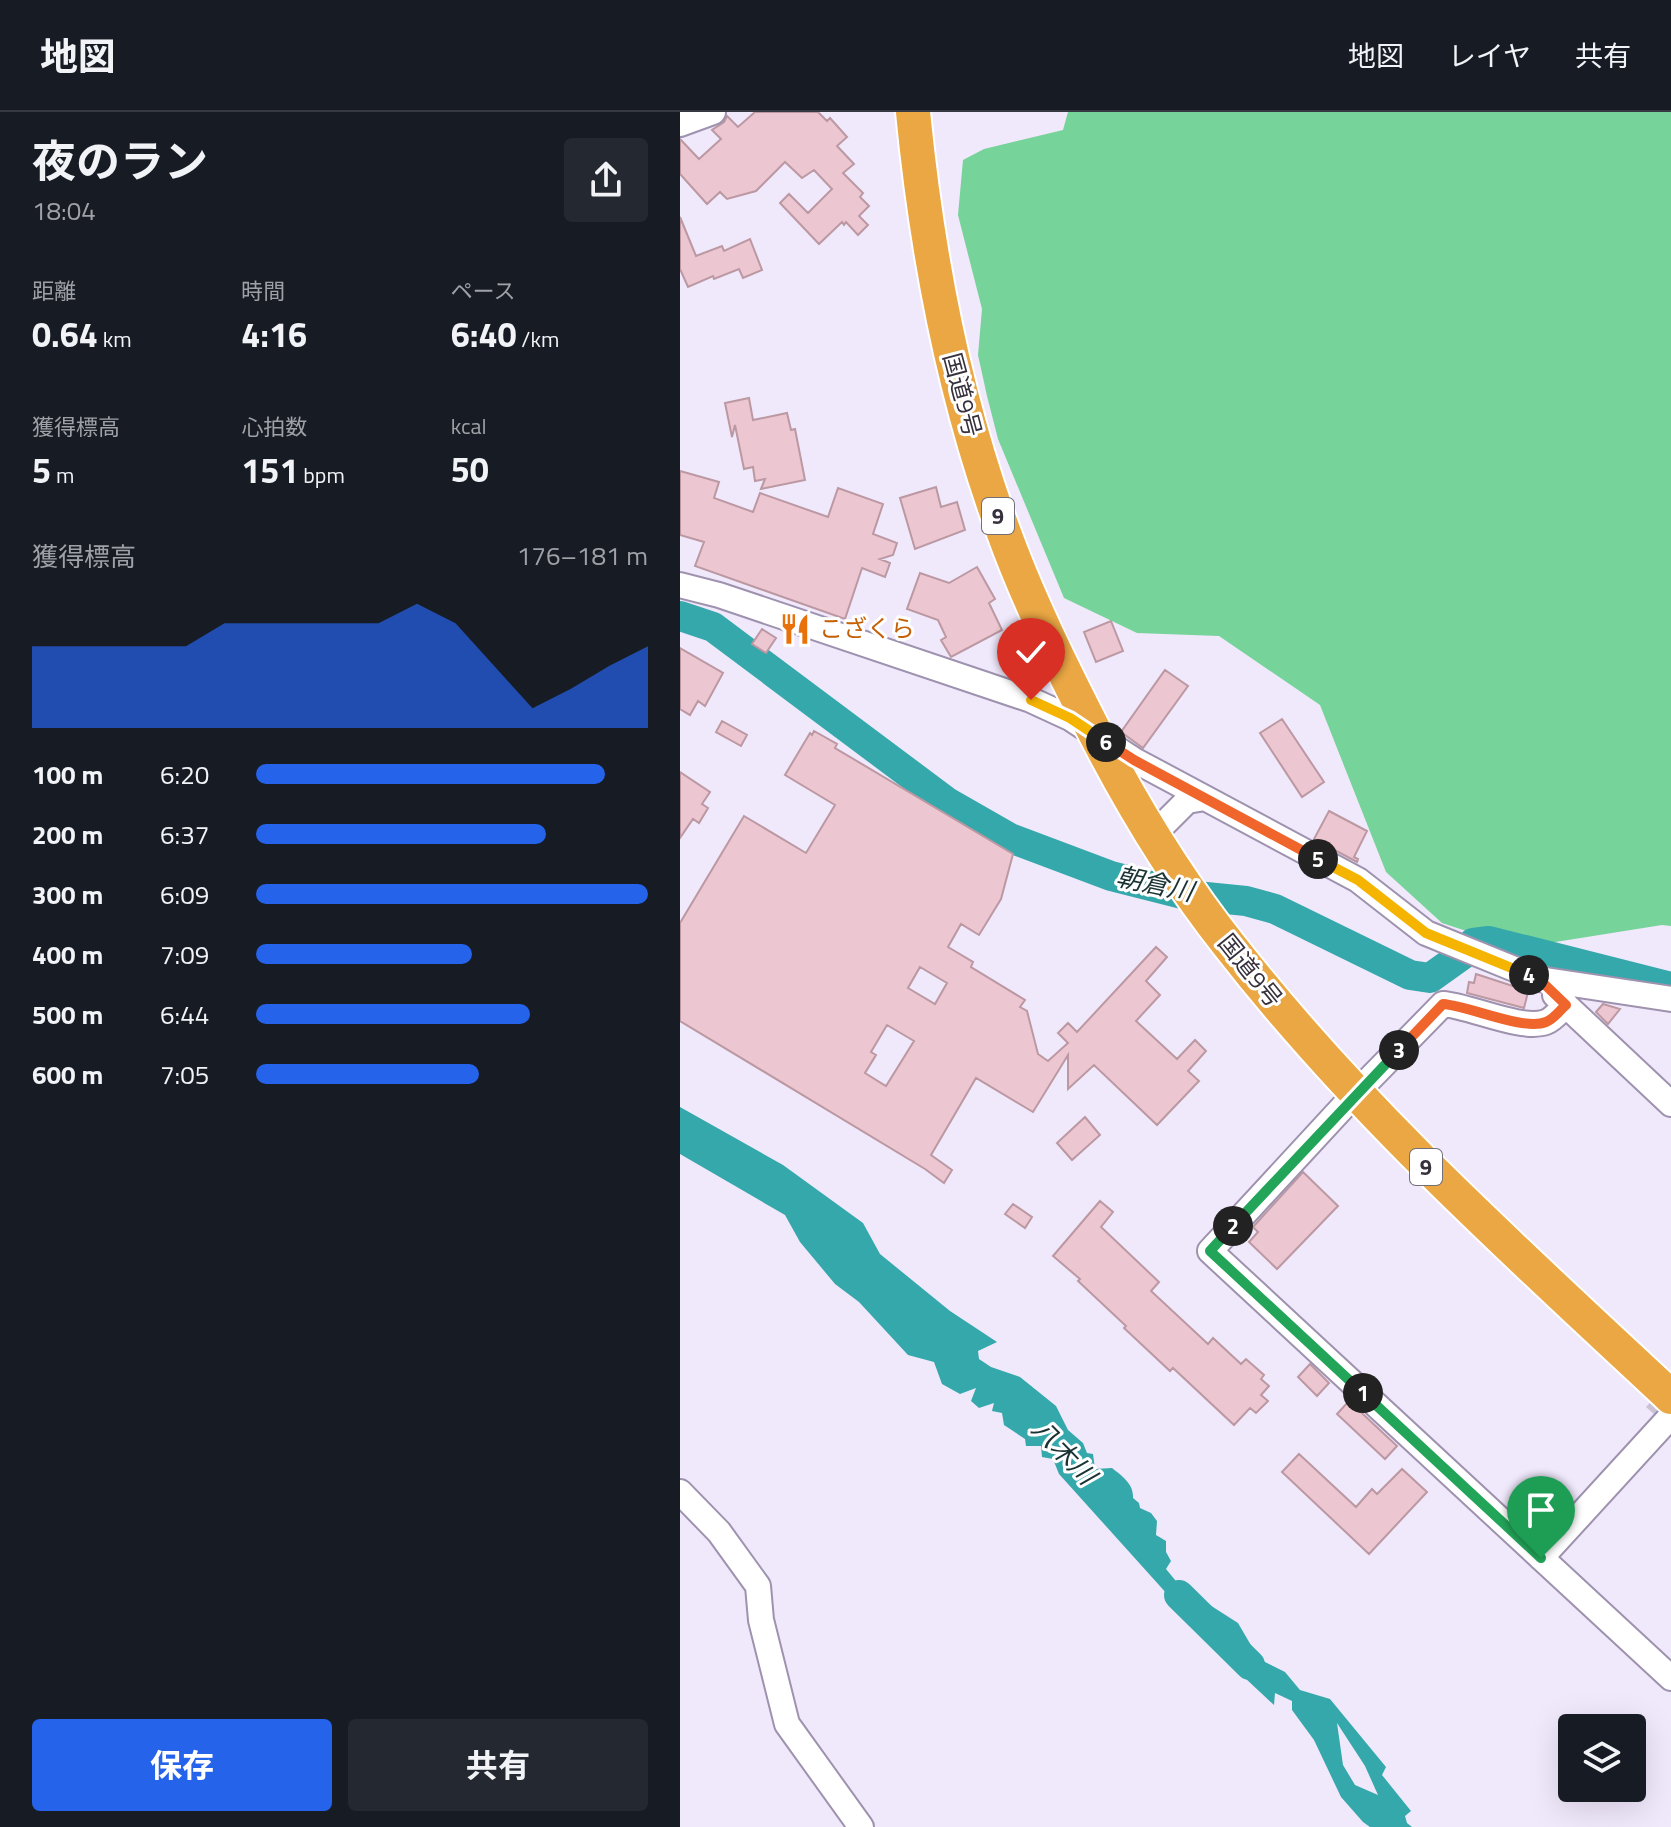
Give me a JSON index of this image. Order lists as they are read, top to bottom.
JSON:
{
  "streets": {
    "highway": ["国道9号", "9"]
  },
  "water": ["朝倉川", "八木川"],
  "places": {
    "restaurant": ["こざくら"]
  },
  "page": {
    "header": "地図",
    "nav": ["地図", "レイヤ", "共有"],
    "heading": ["夜のラン", "18:04"],
    "stats": [
      ["距離", "0.64 km"],
      ["時間", "4:16"],
      ["ペース", "6:40 /km"],
      ["獲得標高", "5 m"],
      ["心拍数", "151 bpm"],
      ["kcal", "50"]
    ],
    "chart": ["獲得標高", "176–181 m"],
    "pins": [
      "6",
      "5",
      "4",
      "3",
      "2",
      "1"
    ],
    "list": [
      {
        "name": "100 m",
        "note": "6:20"
      },
      {
        "name": "200 m",
        "note": "6:37"
      },
      {
        "name": "300 m",
        "note": "6:09"
      },
      {
        "name": "400 m",
        "note": "7:09"
      },
      {
        "name": "500 m",
        "note": "6:44"
      },
      {
        "name": "600 m",
        "note": "7:05"
      }
    ],
    "buttons": ["保存", "共有"]
  }
}
